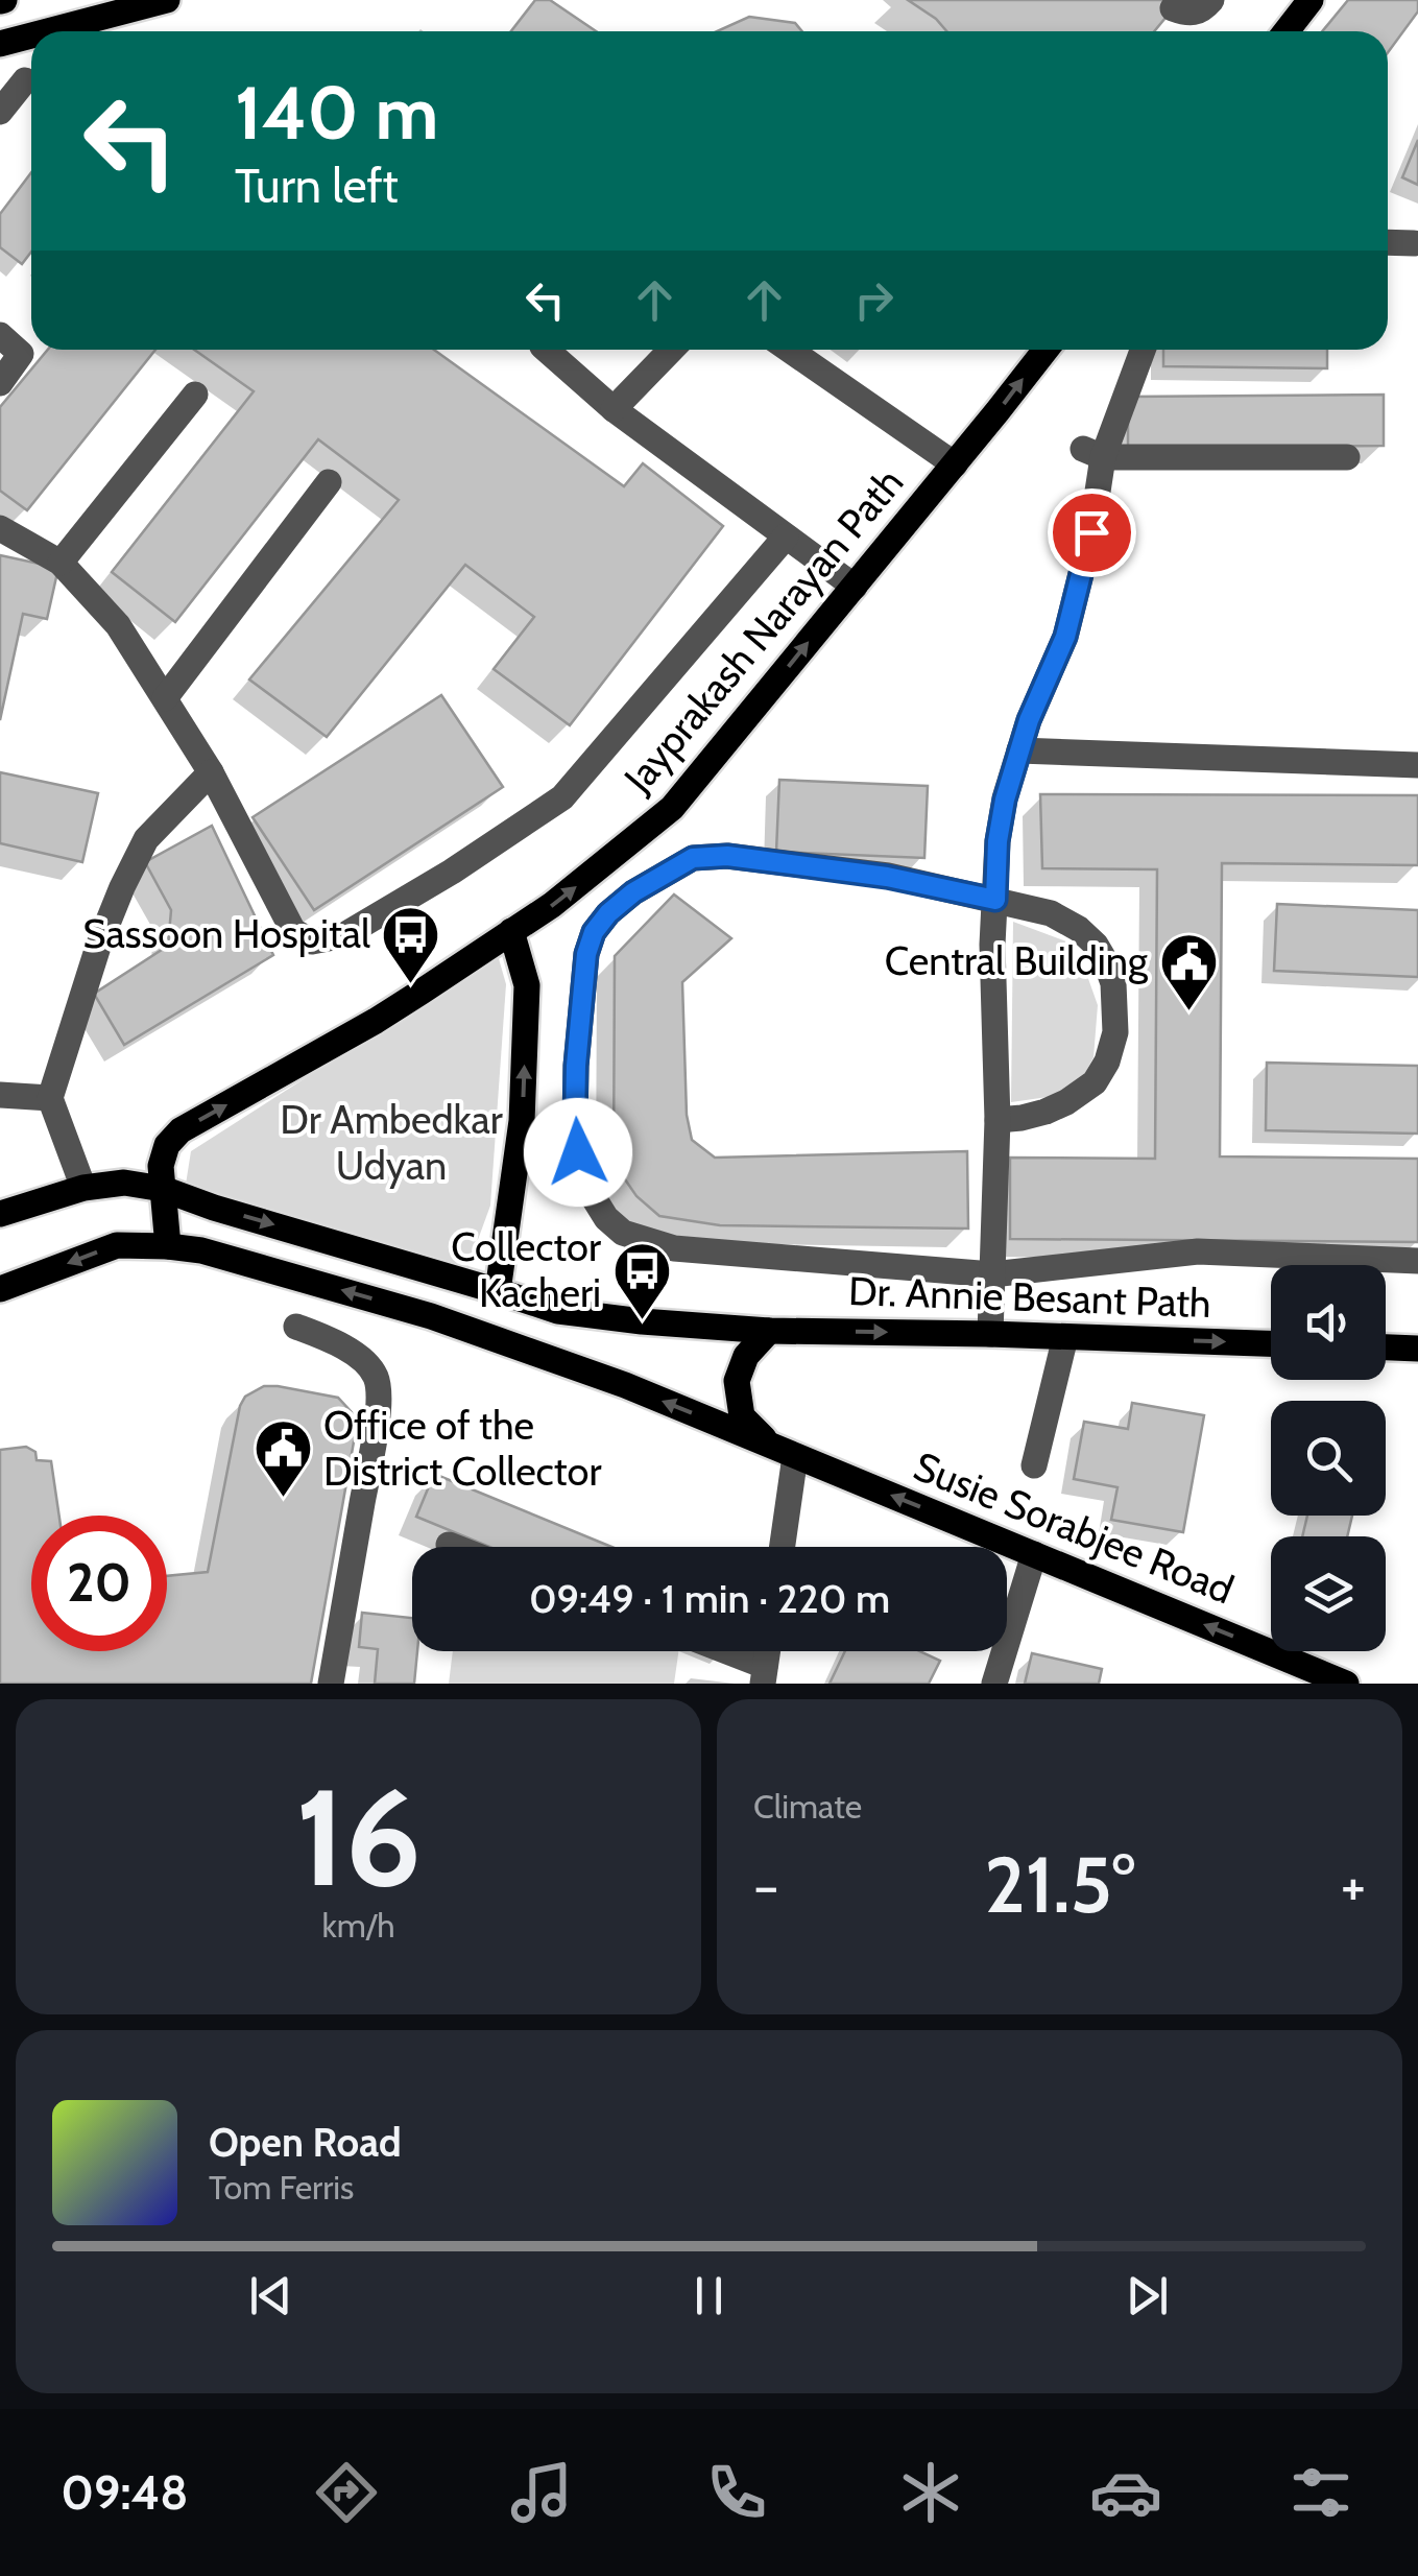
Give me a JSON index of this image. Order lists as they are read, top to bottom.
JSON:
{
  "streets": {
    "main road": ["Jayprakash Narayan Path", "Dr. Annie Besant Path", "Susie Sorabjee Road"]
  },
  "crossings": [
    ["Jayprakash Narayan Path", "Dr. Annie Besant Path"],
    ["Jayprakash Narayan Path", "Susie Sorabjee Road"]
  ],
  "one_way": ["Jayprakash Narayan Path", "Dr. Annie Besant Path", "Susie Sorabjee Road"],
  "parks": ["Dr Ambedkar Udyan"],
  "places": {
    "bus stop": ["Sassoon Hospital", "Collector Kacheri"],
    "public building": ["Central Building", "Office of the District Collector"]
  },
  "page": {
    "turn": ["140 m", "Turn left"],
    "limit": "20",
    "trip": "09:49 · 1 min · 220 m",
    "tile": [
      ["16", "km/h"],
      "Climate"
    ],
    "heat": ["−", "21.5°", "+"],
    "song": ["Open Road", "Tom Ferris"],
    "tabs": "09:48"
  }
}
